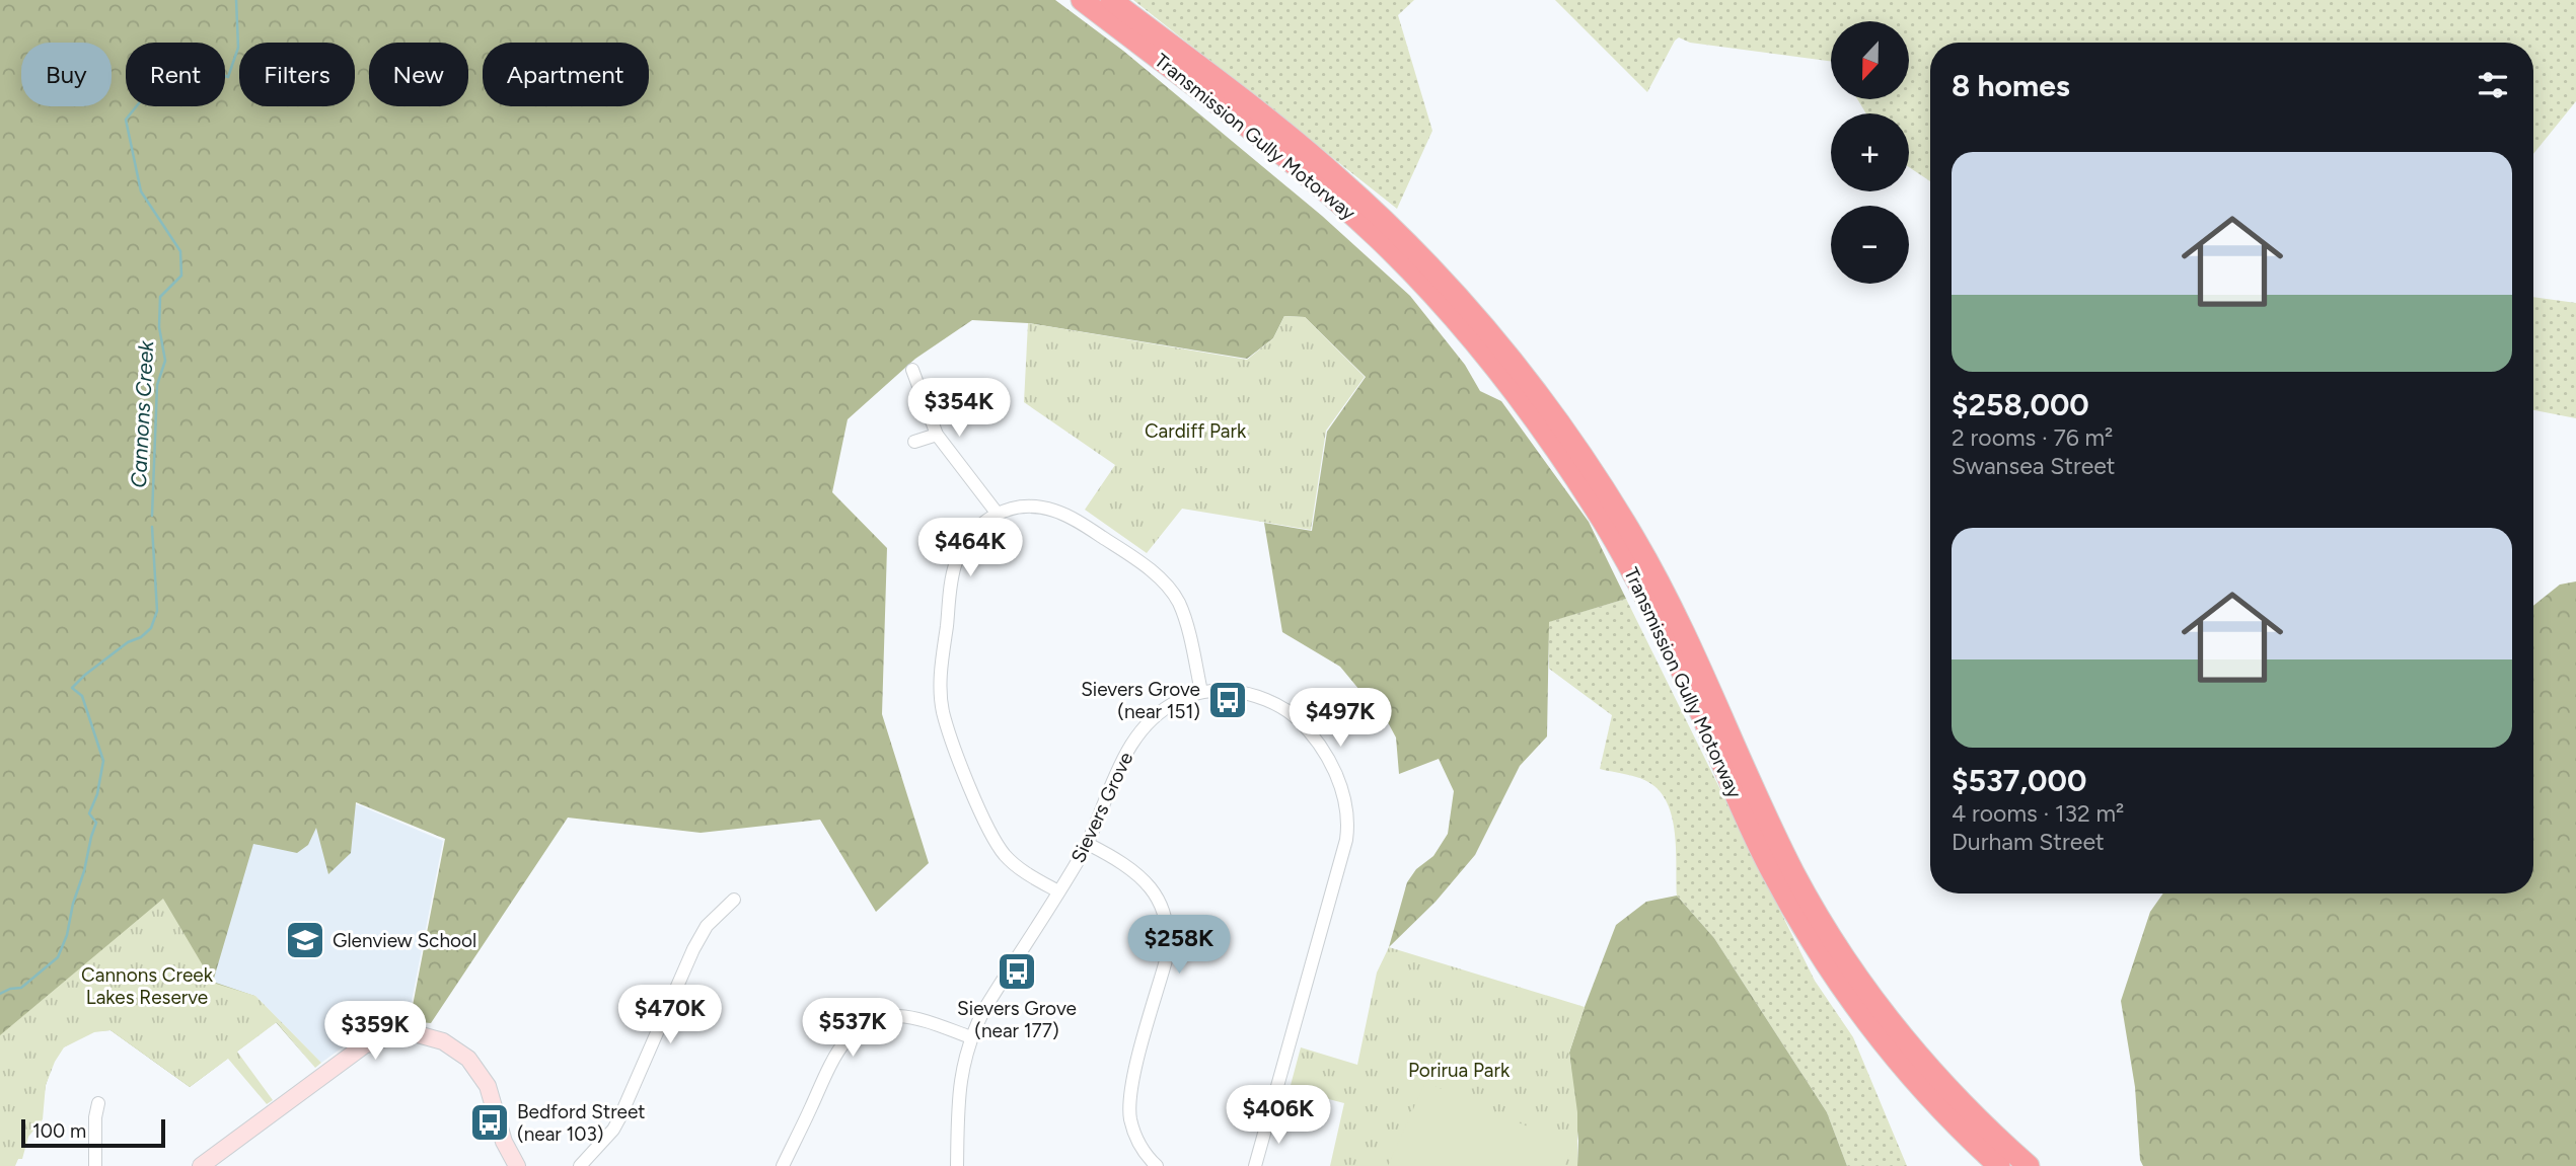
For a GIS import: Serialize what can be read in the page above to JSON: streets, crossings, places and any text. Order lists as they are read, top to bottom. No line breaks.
{"streets":{"highway":["Transmission Gully Motorway"],"street":["Sievers Grove"]},"water":["Cannons Creek"],"parks":["Cardiff Park","Cannons Creek Lakes Reserve","Porirua Park"],"places":{"bus stop":["Sievers Grove (near 151)","Sievers Grove (near 177)","Bedford Street (near 103)"],"school or university":["Glenview School"]},"scale_bar":"100 m","north":"bottom","page":{"map_buttons":["+","−"],"chip":["Buy","Rent","Filters","New","Apartment"],"heading":"8 homes","list":[{"name":"$258,000","note":"2 rooms · 76 m² · Swansea Street"},{"name":"$537,000","note":"4 rooms · 132 m² · Durham Street"}],"price":["$354K","$464K","$497K","$258K","$470K","$537K","$359K","$406K"],"scale":"100 m"}}
